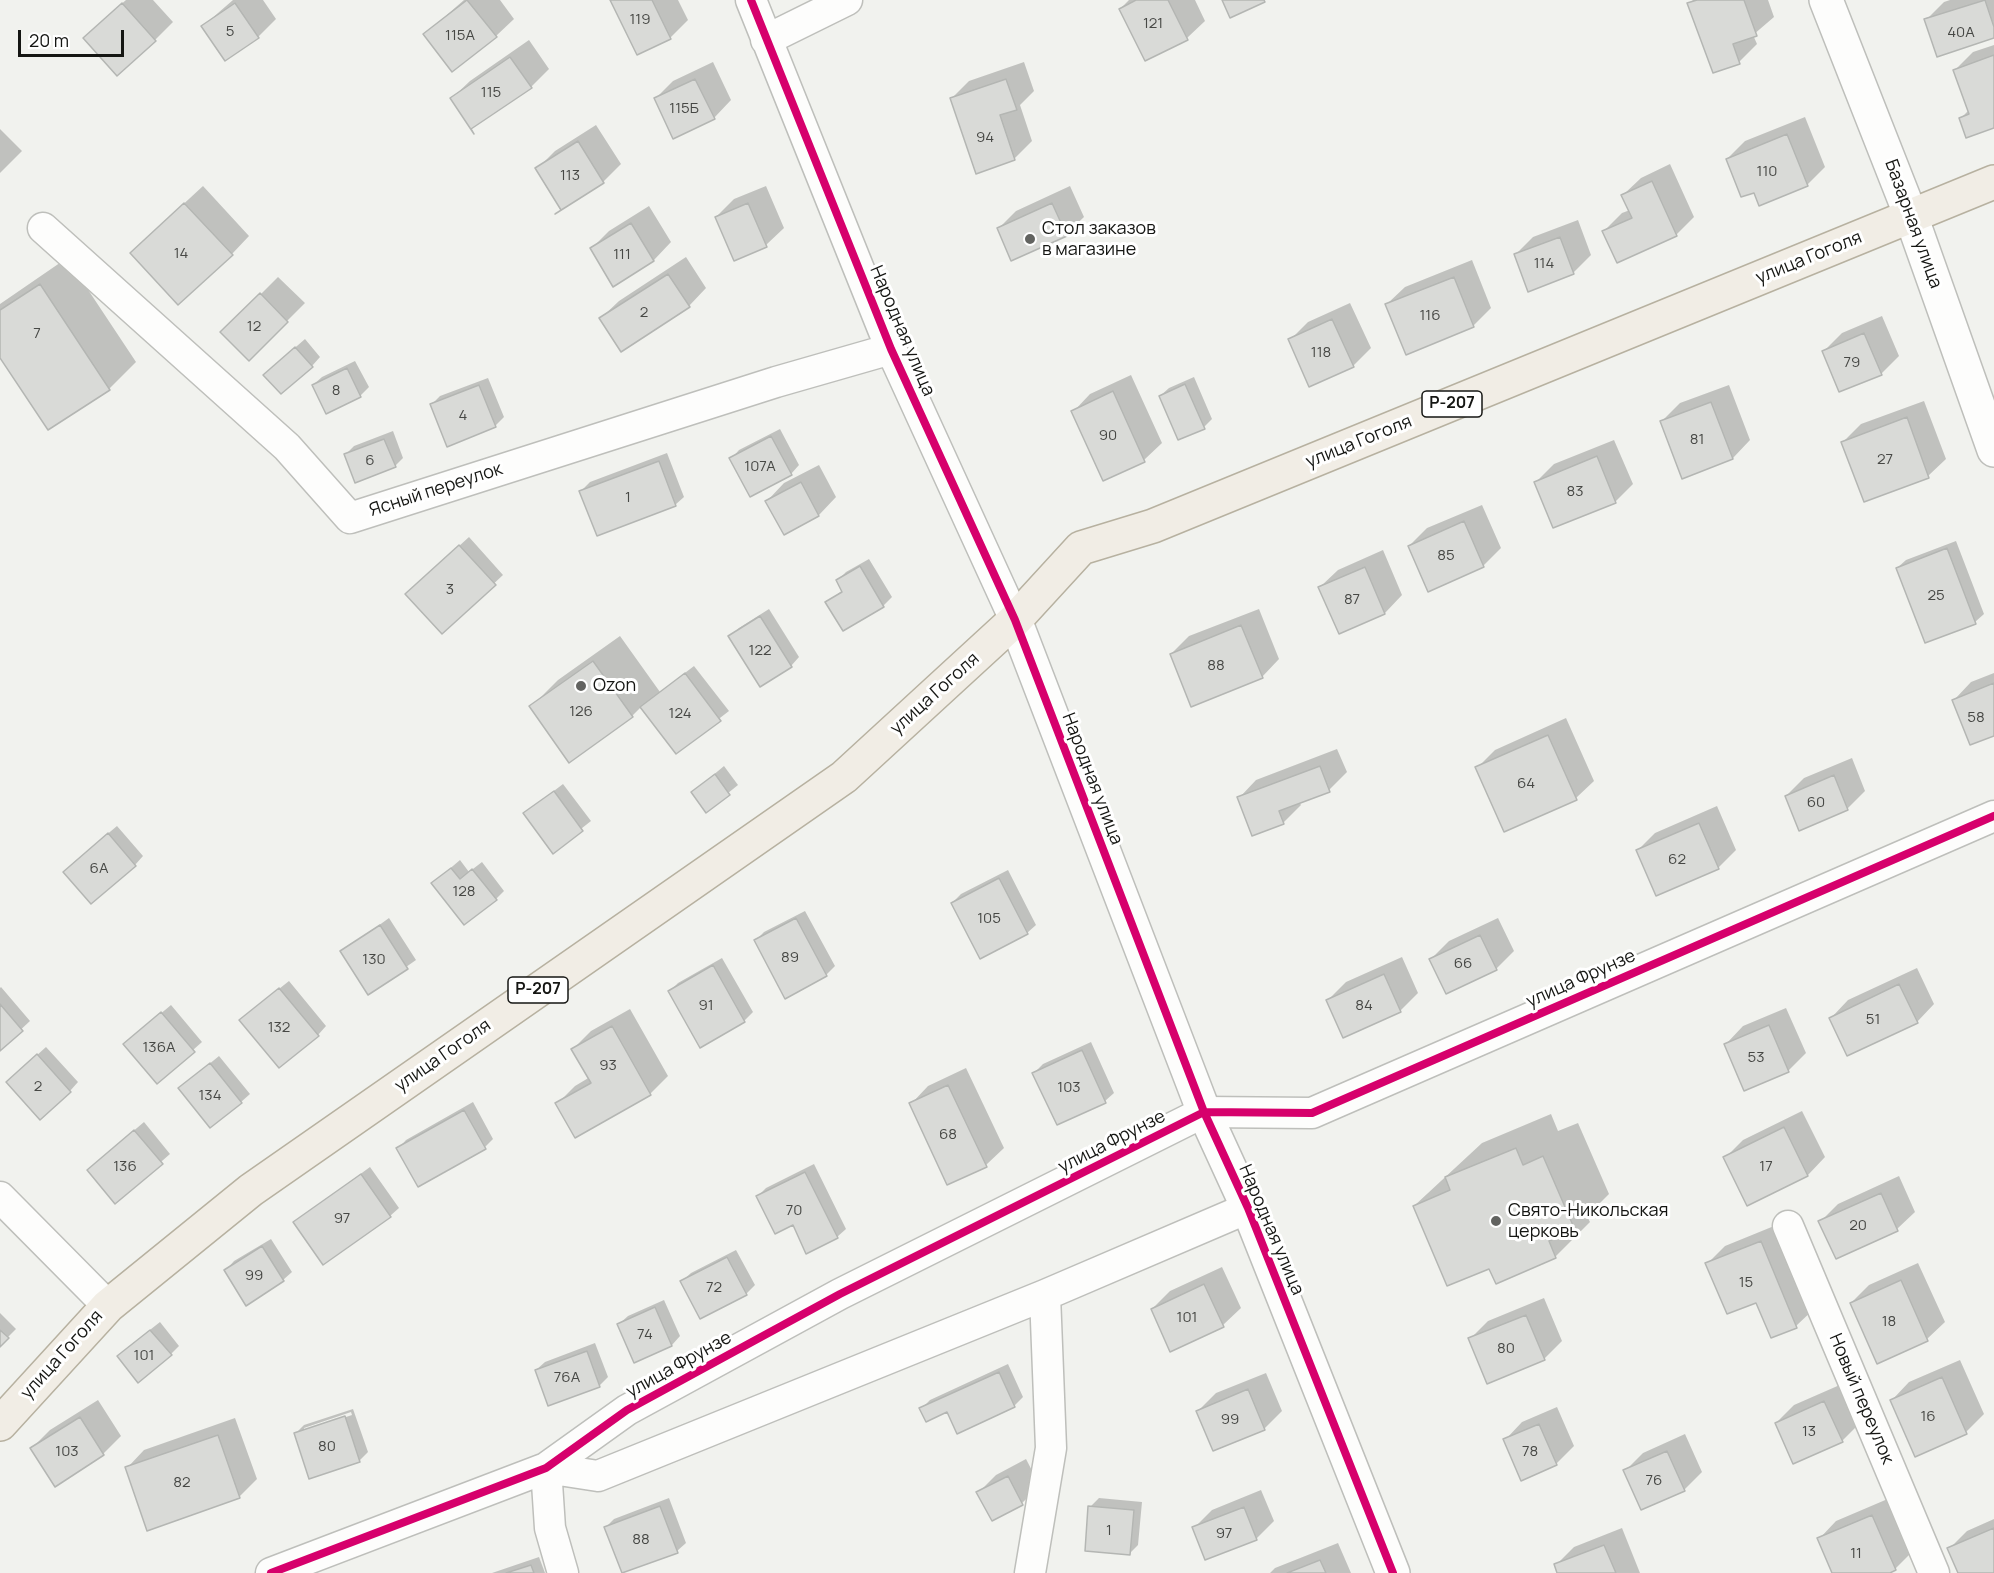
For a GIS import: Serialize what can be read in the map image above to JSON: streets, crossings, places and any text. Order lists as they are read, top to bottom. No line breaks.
{"streets":{"main road":["улица Гоголя","Р-207"],"street":["Базарная улица","Народная улица","Ясный переулок","улица Фрунзе","Новый переулок"]},"crossings":[["Базарная улица","улица Гоголя"],["улица Гоголя","Народная улица"],["Народная улица","Ясный переулок"],["Народная улица","улица Фрунзе"]],"places":["Стол заказов в магазине","Ozon","Свято-Никольская церковь"],"house_numbers":["119","121","5","40А","115А","115","115Б","94","110","113","14","111","114","2","116","12","7","118","79","8","4","90","81","27","6","107А","83","1","85","3","25","87","122","88","126","124","58","64","60","62","6А","128","105","89","130","66","91","84","51","132","136А","53","93","2","103","134","68","136","17","70","97","20","99","15","72","101","18","74","80","101","76А","16","99","13","80","103","78","76","82","1","97","88","11"],"scale_bar":"20 m"}
